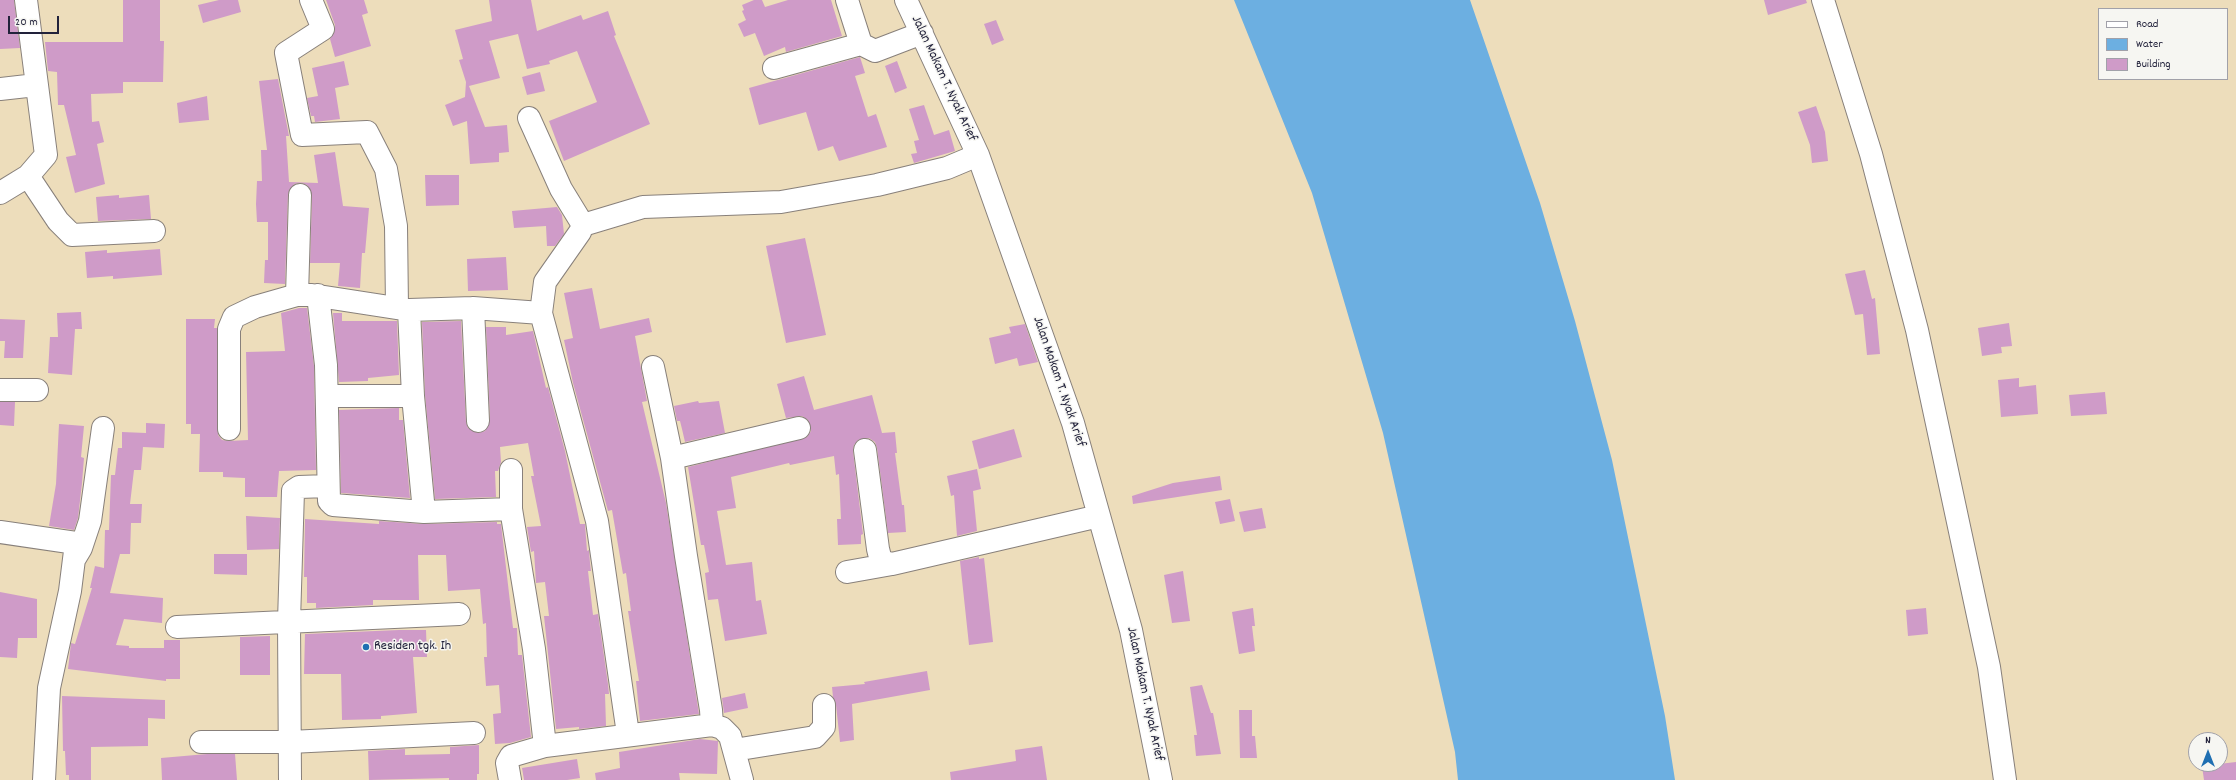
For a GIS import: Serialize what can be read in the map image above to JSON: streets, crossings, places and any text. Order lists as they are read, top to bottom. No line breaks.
{"streets":{"street":["Jalan Makam T. Nyak Arief"]},"places":["Residen tgk. Ih"],"legend":["Road","Water","Building"],"scale_bar":"20 m","north":"top"}
